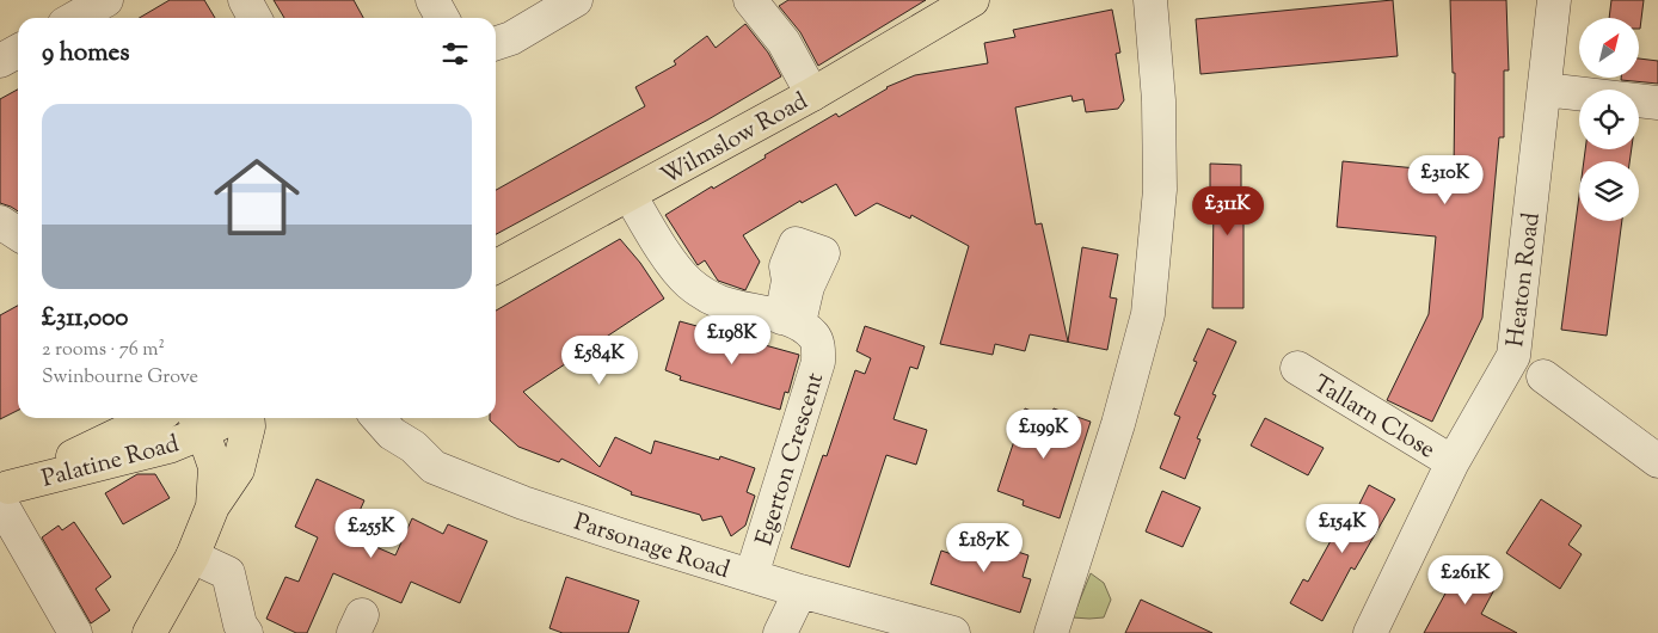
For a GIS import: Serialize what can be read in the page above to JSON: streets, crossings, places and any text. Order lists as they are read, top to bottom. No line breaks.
{"streets":{"main road":["Wilmslow Road","Palatine Road"],"street":["Heaton Road","Tallarn Close","Egerton Crescent","Parsonage Road"]},"crossings":[["Heaton Road","Tallarn Close"],["Egerton Crescent","Parsonage Road"]],"north":"top right","page":{"heading":"9 homes","list":[{"name":"£311,000","note":"2 rooms · 76 m² · Swinbourne Grove"}],"price":["£310K","£311K","£198K","£584K","£199K","£154K","£255K","£187K","£261K"]}}
